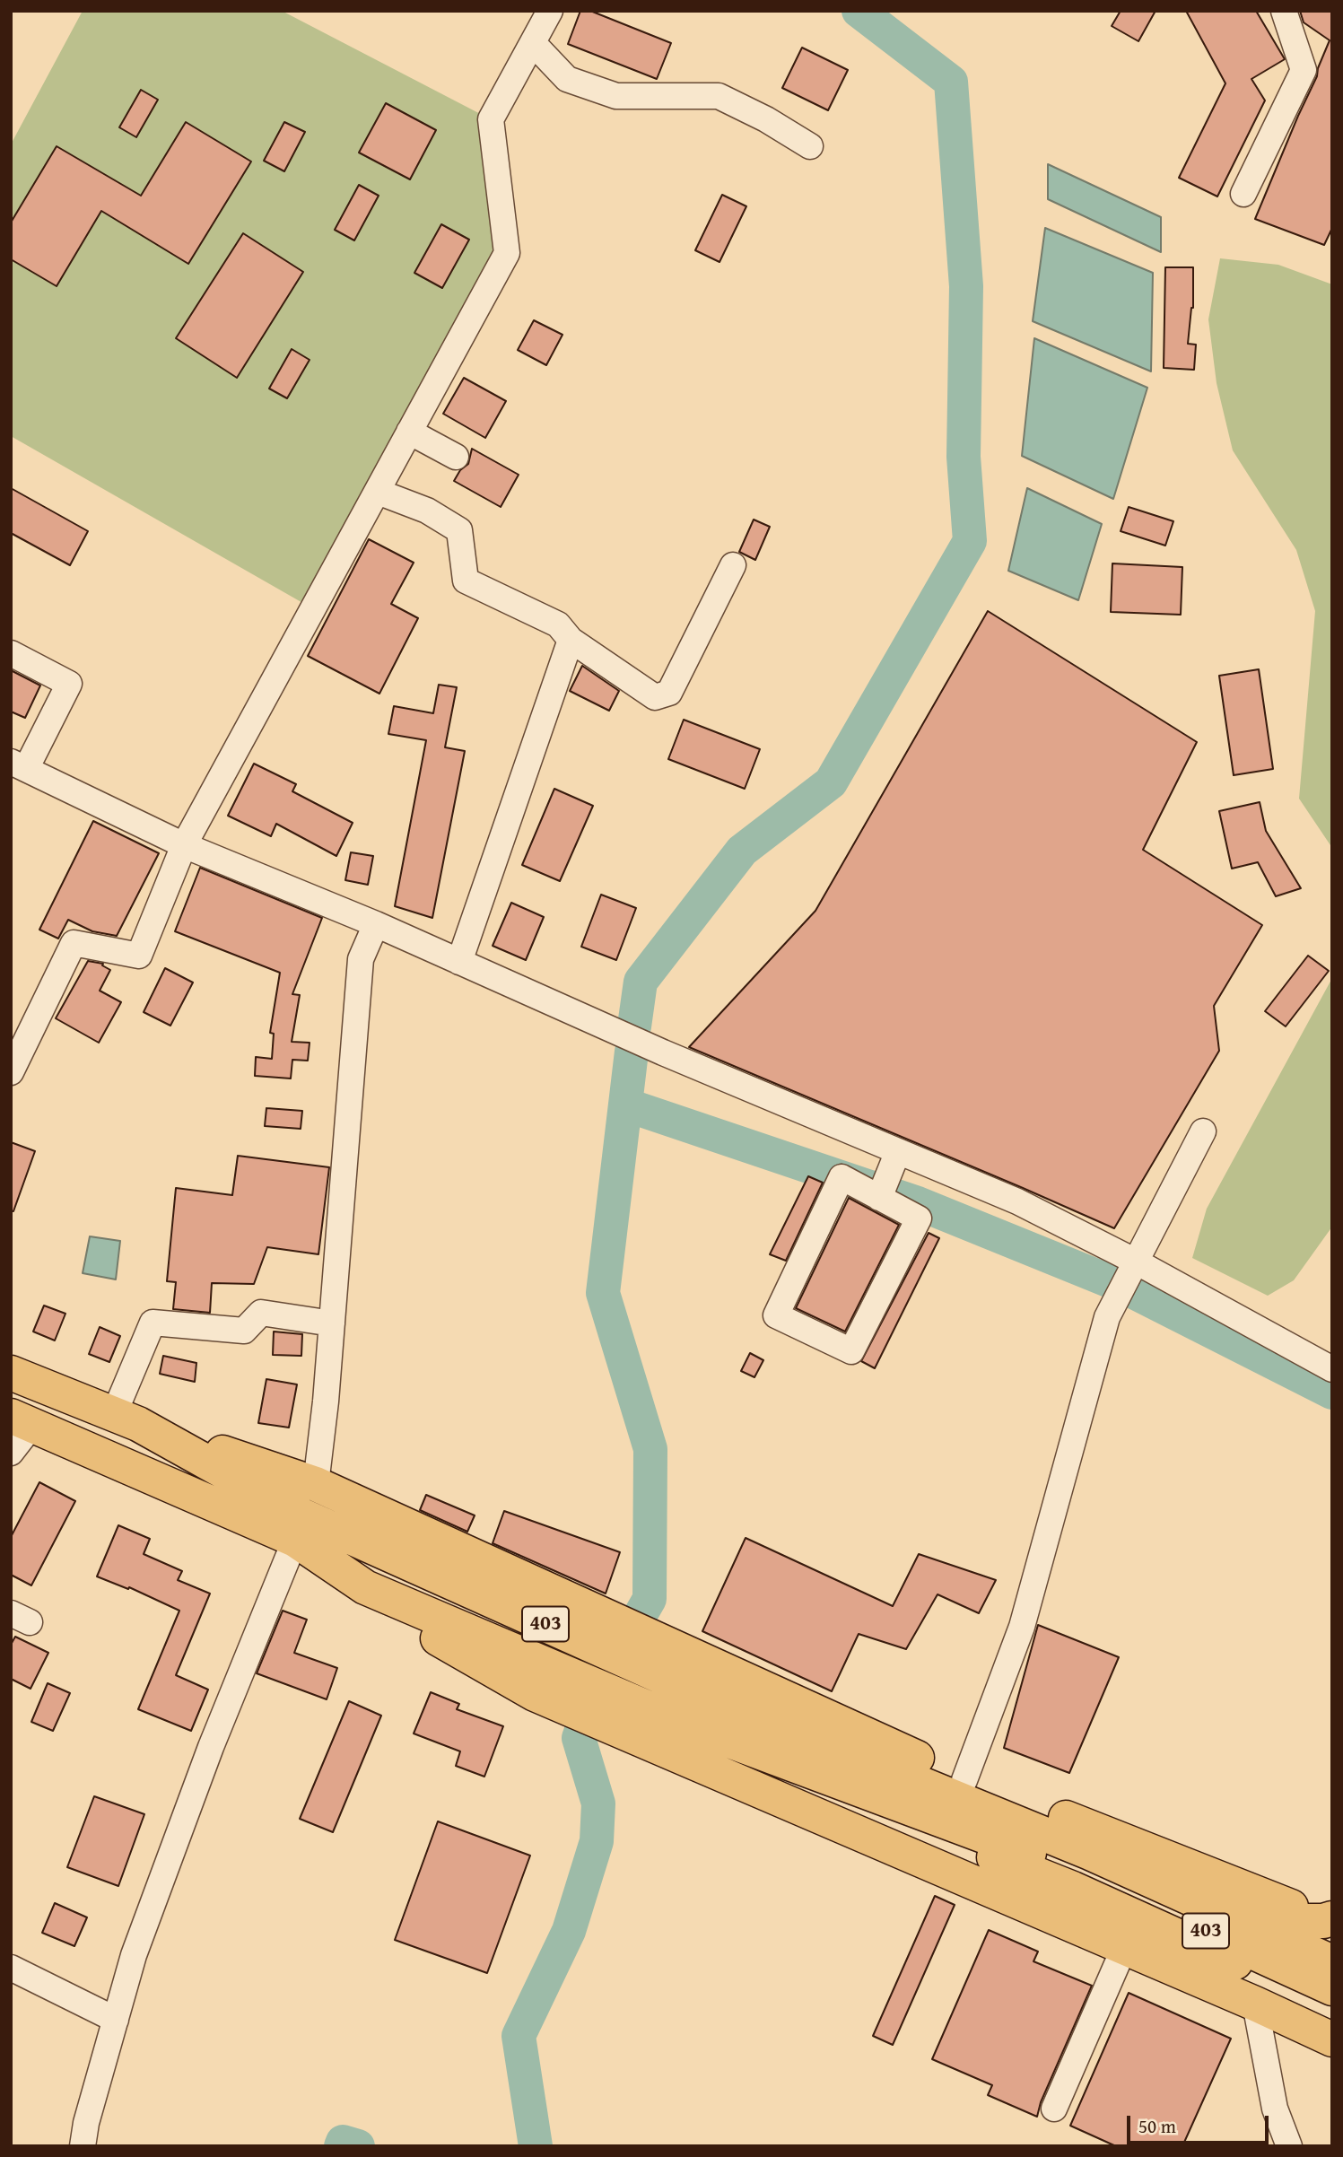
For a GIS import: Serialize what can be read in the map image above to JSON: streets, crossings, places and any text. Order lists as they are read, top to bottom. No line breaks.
{"streets":{"highway":["403"]},"scale_bar":"50 m"}
